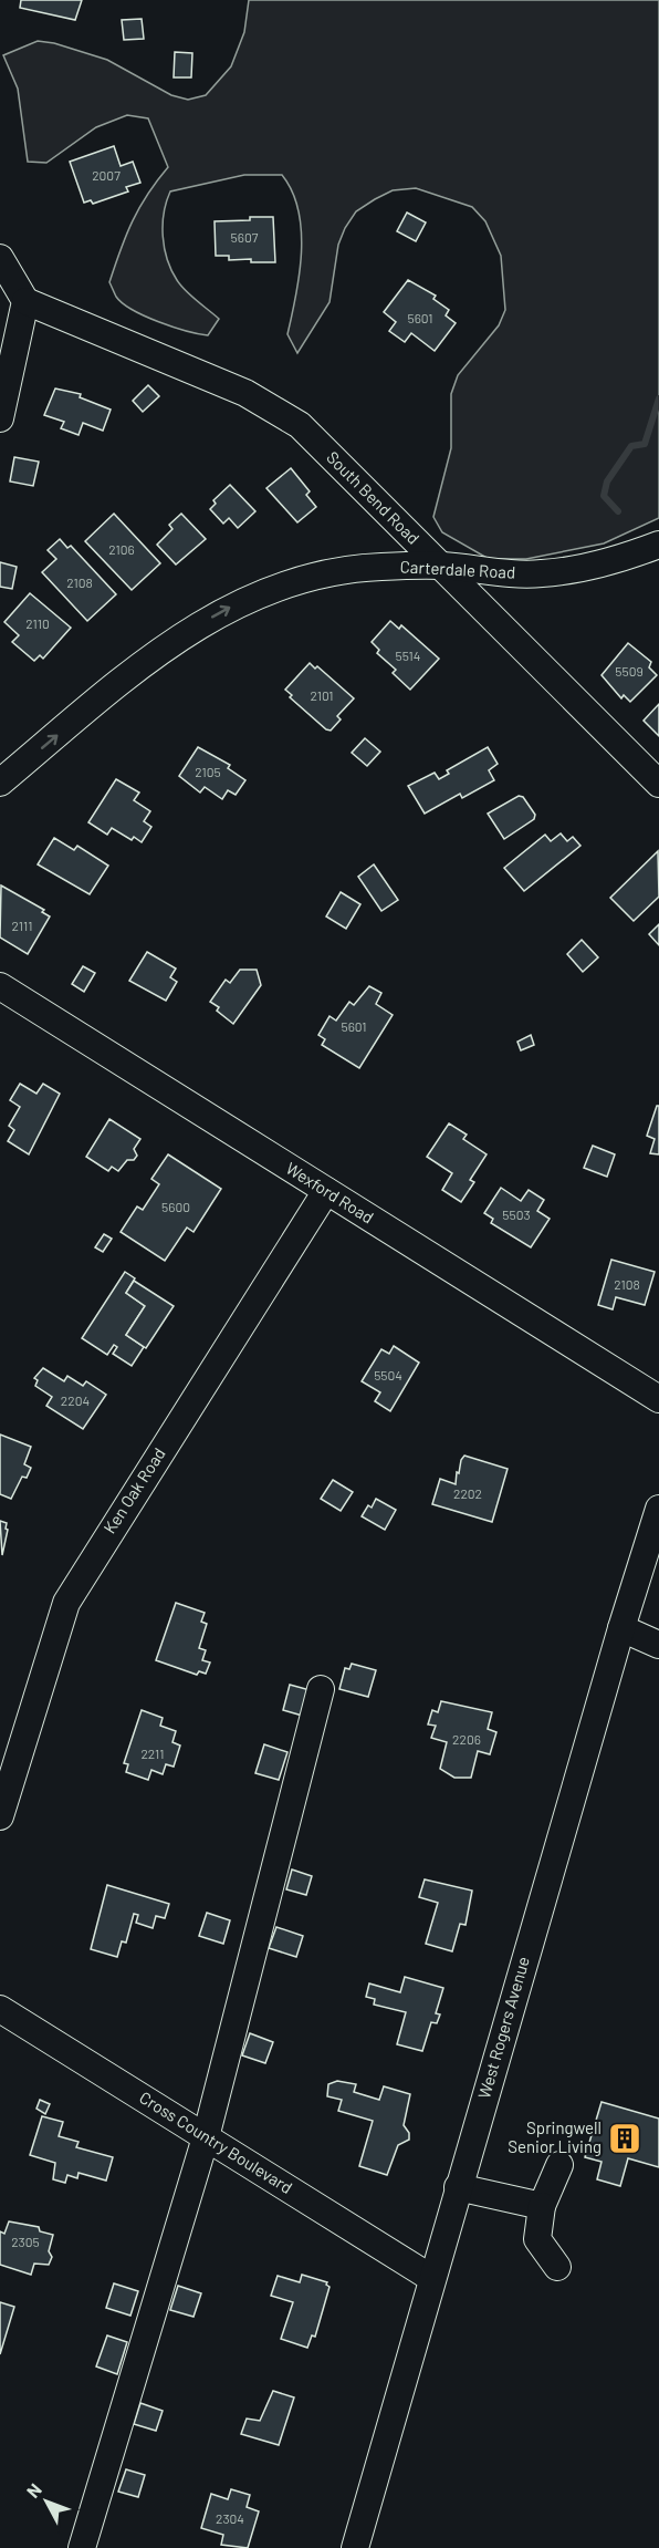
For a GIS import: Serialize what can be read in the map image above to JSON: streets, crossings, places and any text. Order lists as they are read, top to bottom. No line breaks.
{"streets":{"street":["South Bend Road","Carterdale Road","Wexford Road","Ken Oak Road","West Rogers Avenue","Cross Country Boulevard"]},"crossings":[["South Bend Road","Carterdale Road"],["Wexford Road","Ken Oak Road"],["West Rogers Avenue","Cross Country Boulevard"]],"one_way":["Carterdale Road"],"places":{"building":["Springwell Senior Living"]},"house_numbers":["2007","5607","5601","2106","2108","2110","5514","5509","2101","2105","2111","5601","5600","5503","2108","5504","2204","2202","2206","2211","2305","2304"],"north":"top left"}
